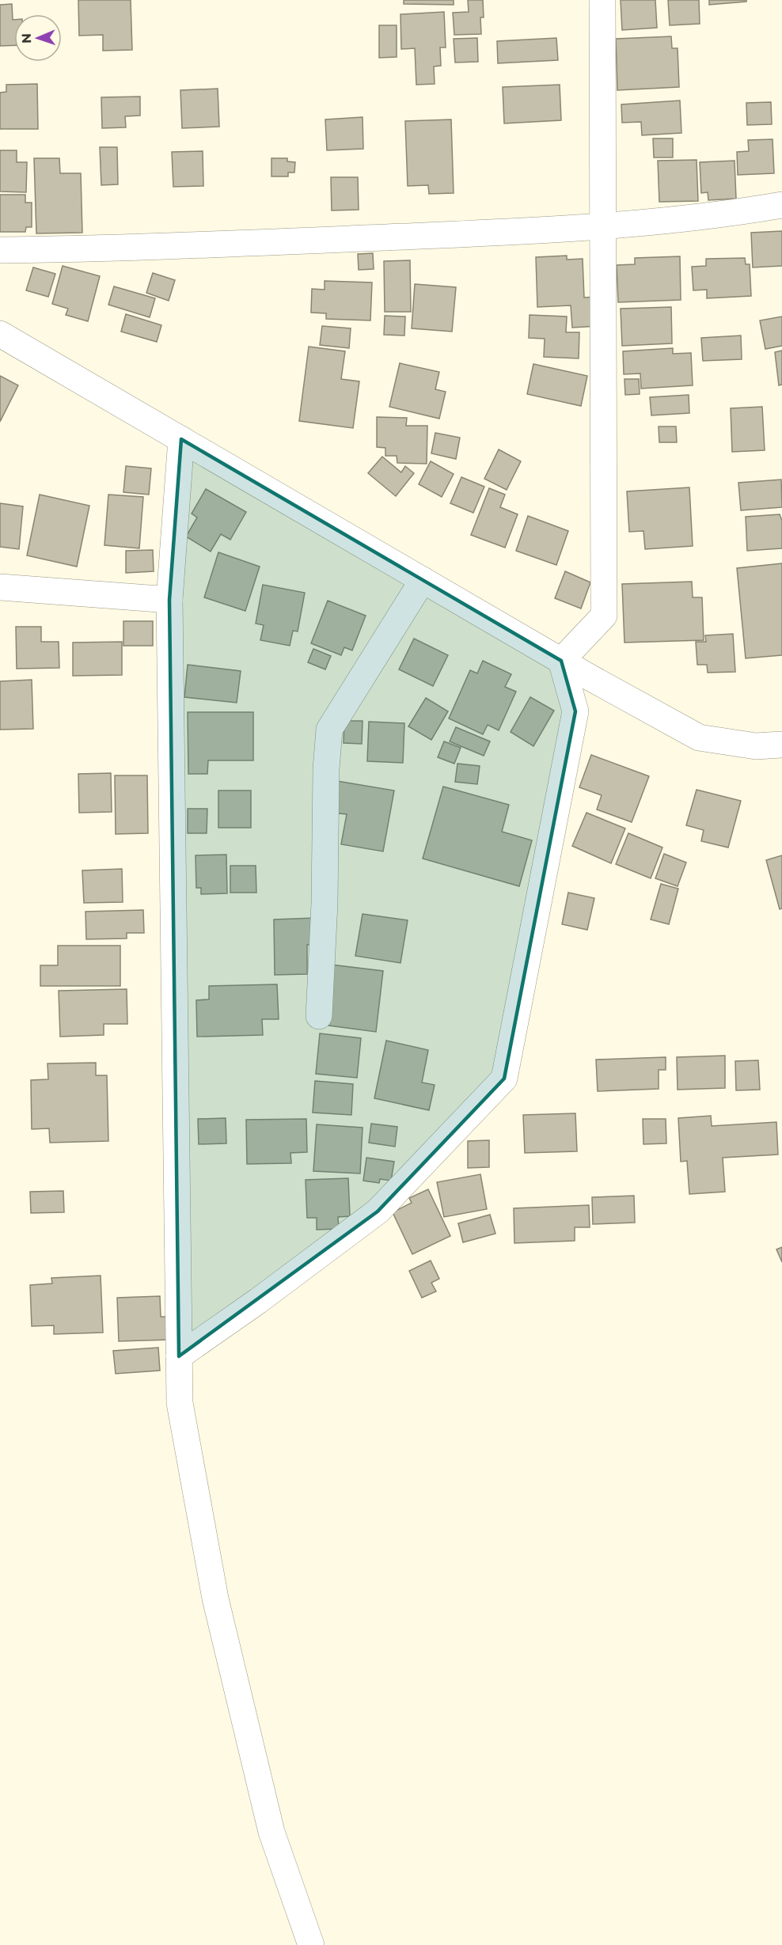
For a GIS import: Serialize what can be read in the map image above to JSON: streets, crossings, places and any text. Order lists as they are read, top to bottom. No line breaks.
{"north":"left"}
